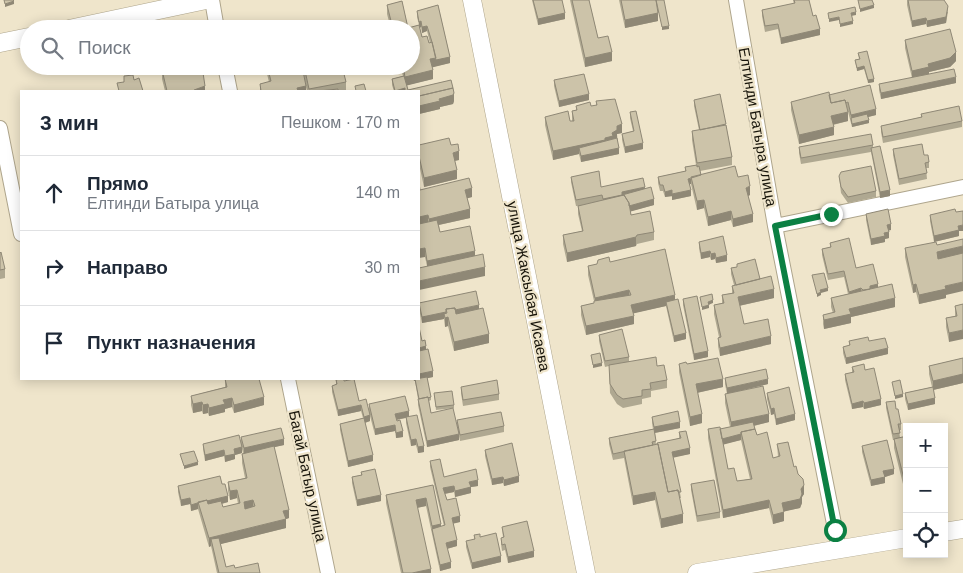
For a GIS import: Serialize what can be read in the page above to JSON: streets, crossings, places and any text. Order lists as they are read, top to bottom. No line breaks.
{"streets":{"street":["Елтинди Батыра улица","улица Жаксыбая Исаева","Багай Батыр улица"]},"page":{"search":"Поиск","heading":["3 мин","Пешком · 170 m"],"list":[["Прямо","Елтинди Батыра улица","140 m"],["Направо","30 m"],"Пункт назначения"],"map_buttons":["+","−"]}}
